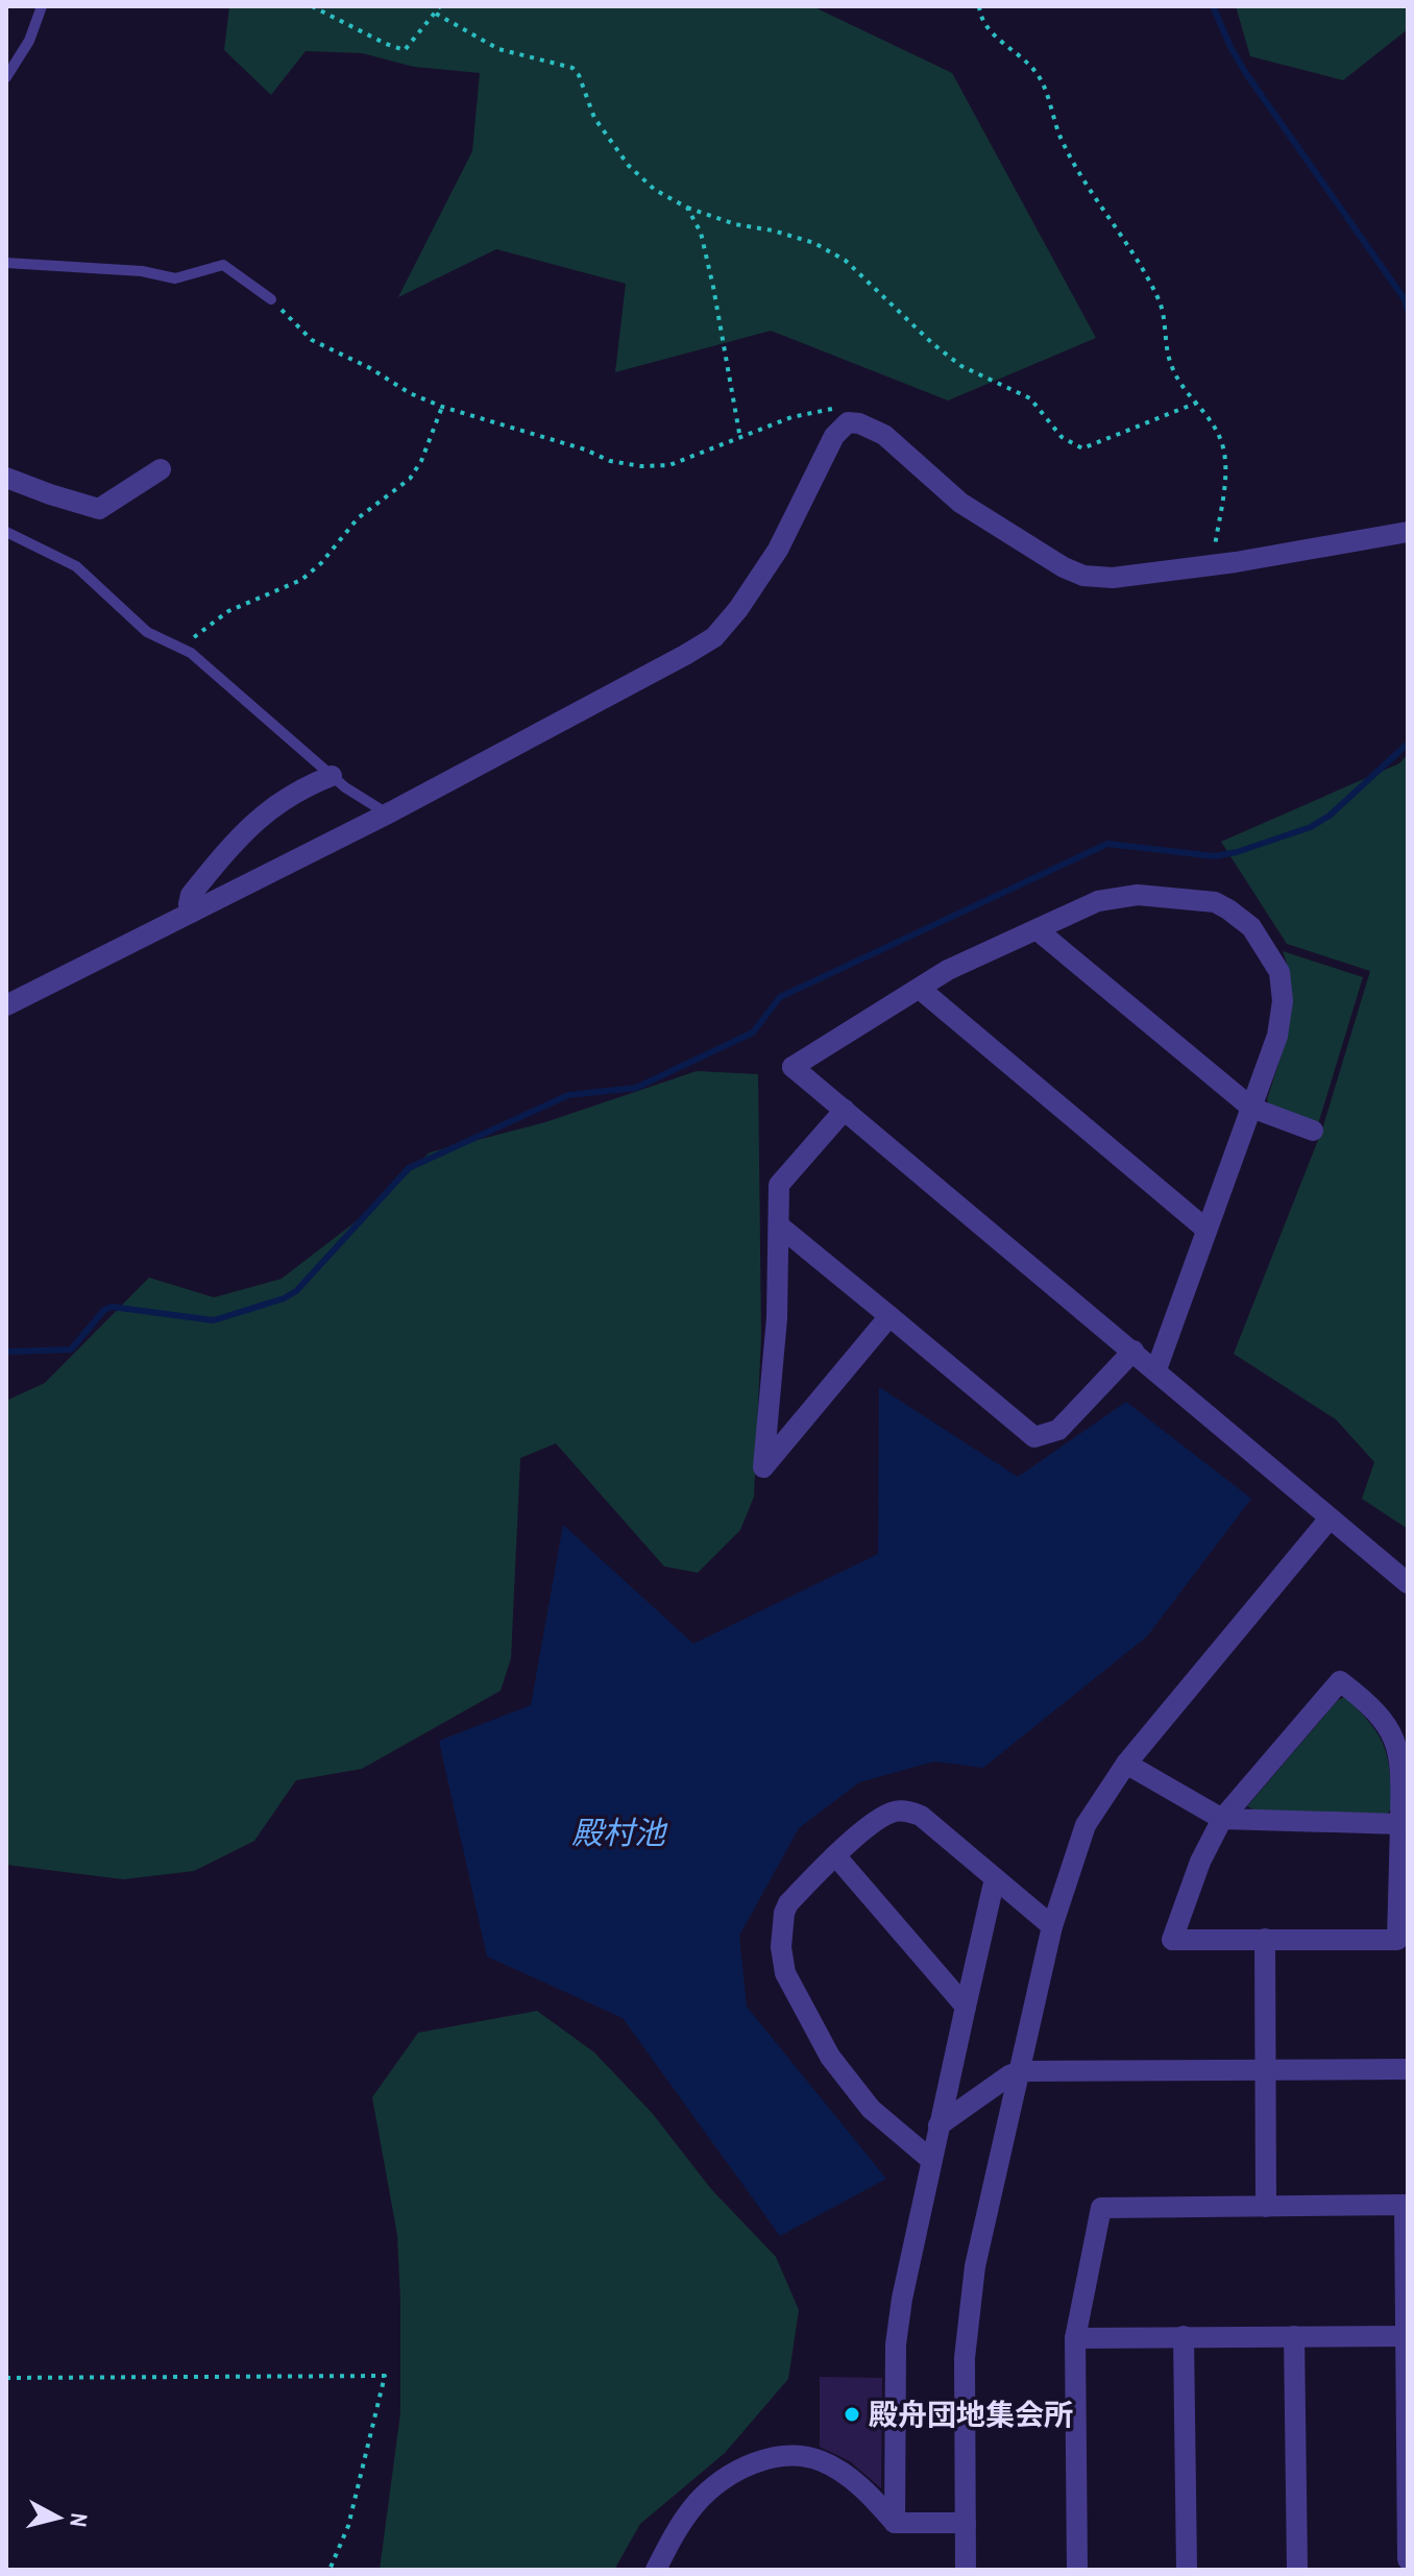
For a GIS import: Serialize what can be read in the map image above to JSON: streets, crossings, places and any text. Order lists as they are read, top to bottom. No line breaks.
{"water":["殿村池"],"places":["殿舟団地集会所"],"north":"right"}
